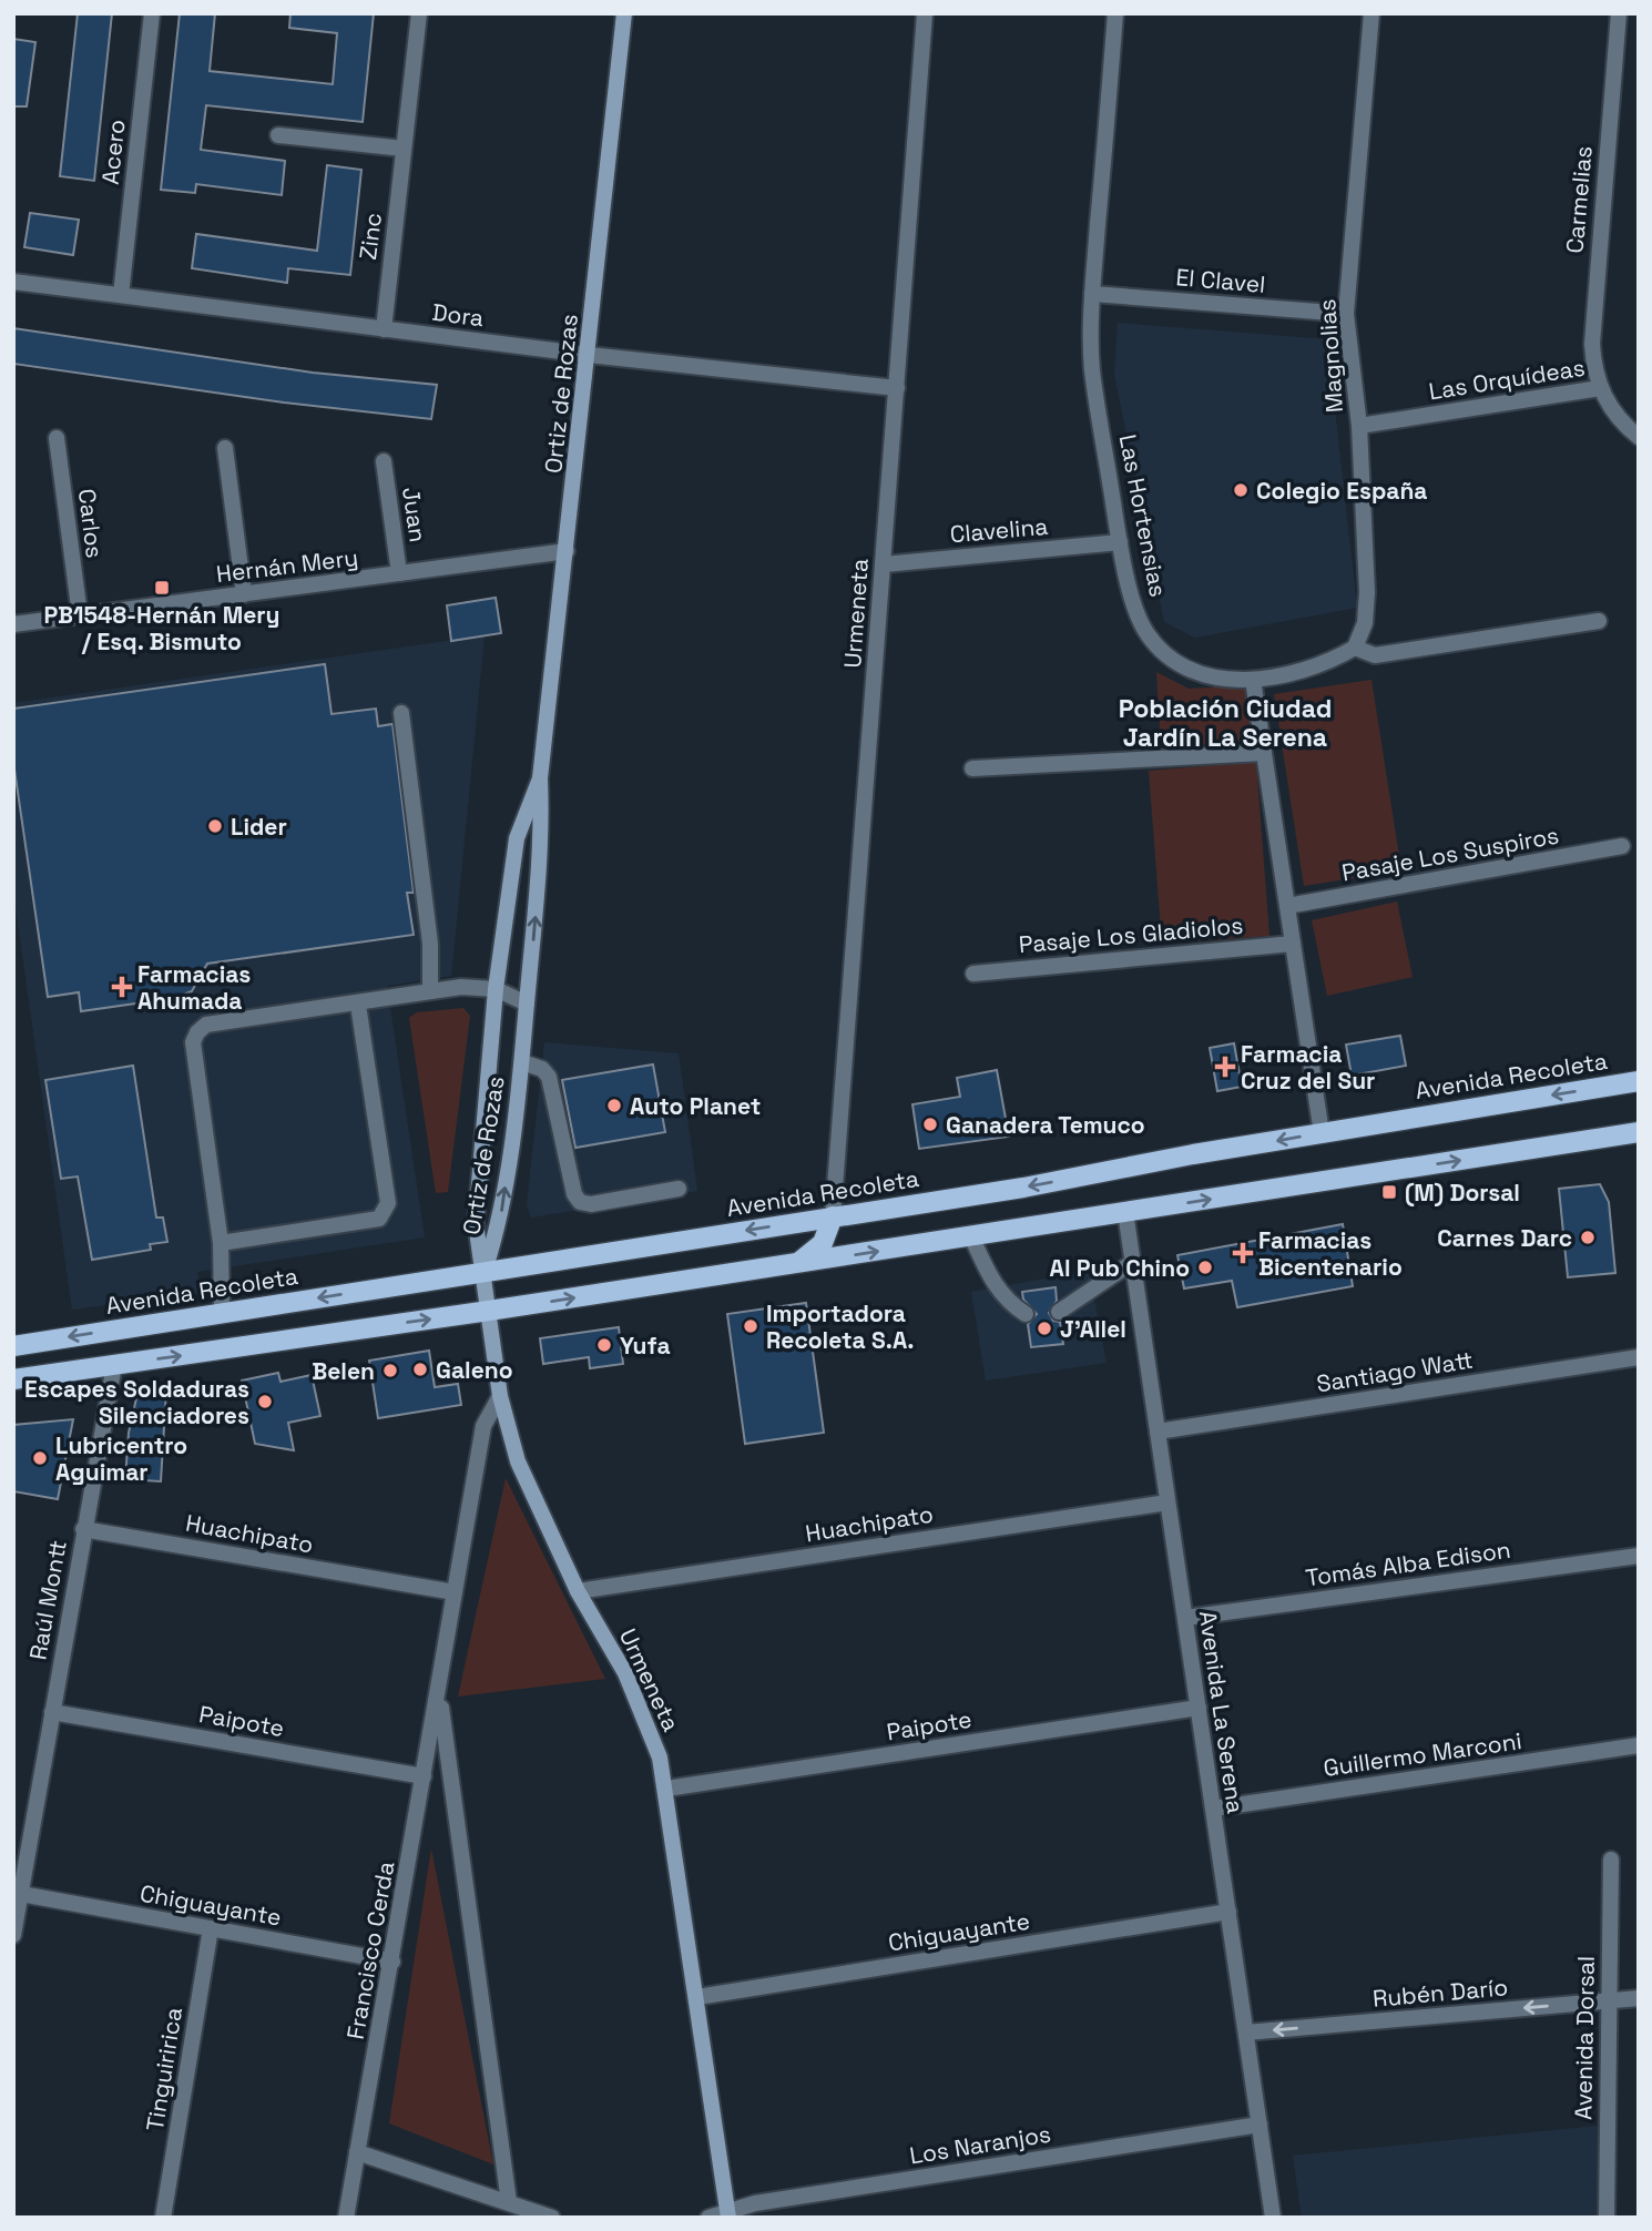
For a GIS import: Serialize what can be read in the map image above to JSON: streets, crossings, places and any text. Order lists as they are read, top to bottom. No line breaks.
{"streets":{"main road":["Avenida Recoleta"],"street":["Acero","Carmelias","Zinc","El Clavel","Dora","Magnolias","Las Orquídeas","Ortiz de Rozas","Juan","Las Hortensias","Carlos","Clavelina","Hernán Mery","Urmeneta","Pasaje Los Suspiros","Pasaje Los Gladiolos","Santiago Watt","Huachipato","Tomás Alba Edison","Raúl Montt","Avenida La Serena","Paipote","Guillermo Marconi","Chiguayante","Francisco Cerda","Rubén Darío","Avenida Dorsal","Tinguiririca","Los Naranjos"]},"crossings":[["Acero","Dora"],["Carmelias","Las Orquídeas"],["Zinc","Dora"],["El Clavel","Magnolias"],["El Clavel","Las Hortensias"],["Dora","Ortiz de Rozas"],["Dora","Urmeneta"],["Magnolias","Las Orquídeas"],["Magnolias","Las Hortensias"],["Ortiz de Rozas","Hernán Mery"],["Ortiz de Rozas","Urmeneta"],["Ortiz de Rozas","Avenida Recoleta"],["Juan","Hernán Mery"],["Las Hortensias","Clavelina"],["Carlos","Hernán Mery"],["Clavelina","Urmeneta"],["Urmeneta","Avenida Recoleta"],["Urmeneta","Huachipato"],["Urmeneta","Paipote"],["Urmeneta","Chiguayante"],["Urmeneta","Francisco Cerda"],["Urmeneta","Los Naranjos"],["Santiago Watt","Avenida La Serena"],["Huachipato","Raúl Montt"],["Huachipato","Avenida La Serena"],["Huachipato","Francisco Cerda"],["Tomás Alba Edison","Avenida La Serena"],["Raúl Montt","Paipote"],["Raúl Montt","Chiguayante"],["Avenida La Serena","Paipote"],["Avenida La Serena","Guillermo Marconi"],["Avenida La Serena","Chiguayante"],["Avenida La Serena","Rubén Darío"],["Avenida La Serena","Los Naranjos"],["Paipote","Francisco Cerda"],["Chiguayante","Francisco Cerda"],["Chiguayante","Tinguiririca"],["Rubén Darío","Avenida Dorsal"]],"one_way":["Rubén Darío"],"districts":["Población Ciudad Jardín La Serena"],"places":{"other":["Colegio España","Lider","Auto Planet","Ganadera Temuco","Carnes Darc","Al Pub Chino","Importadora Recoleta S.A.","J'Allel","Yufa","Galeno","Belen","Escapes Soldaduras Silenciadores","Lubricentro Aguimar"],"transit":["PB1548-Hernán Mery / Esq. Bismuto","(M) Dorsal"],"health":["Farmacias Ahumada","Farmacia Cruz del Sur","Farmacias Bicentenario"]}}
